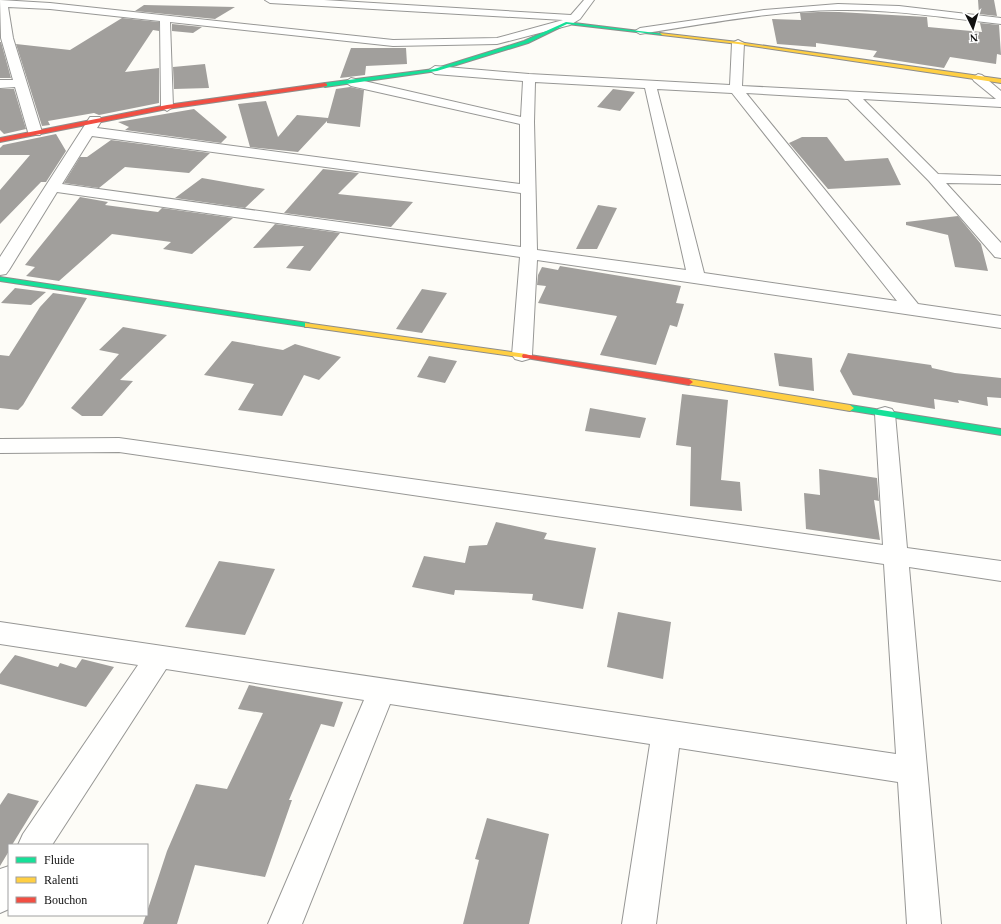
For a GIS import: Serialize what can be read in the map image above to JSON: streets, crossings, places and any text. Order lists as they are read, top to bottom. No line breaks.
{"legend":["Fluide","Ralenti","Bouchon"],"north":"bottom"}
